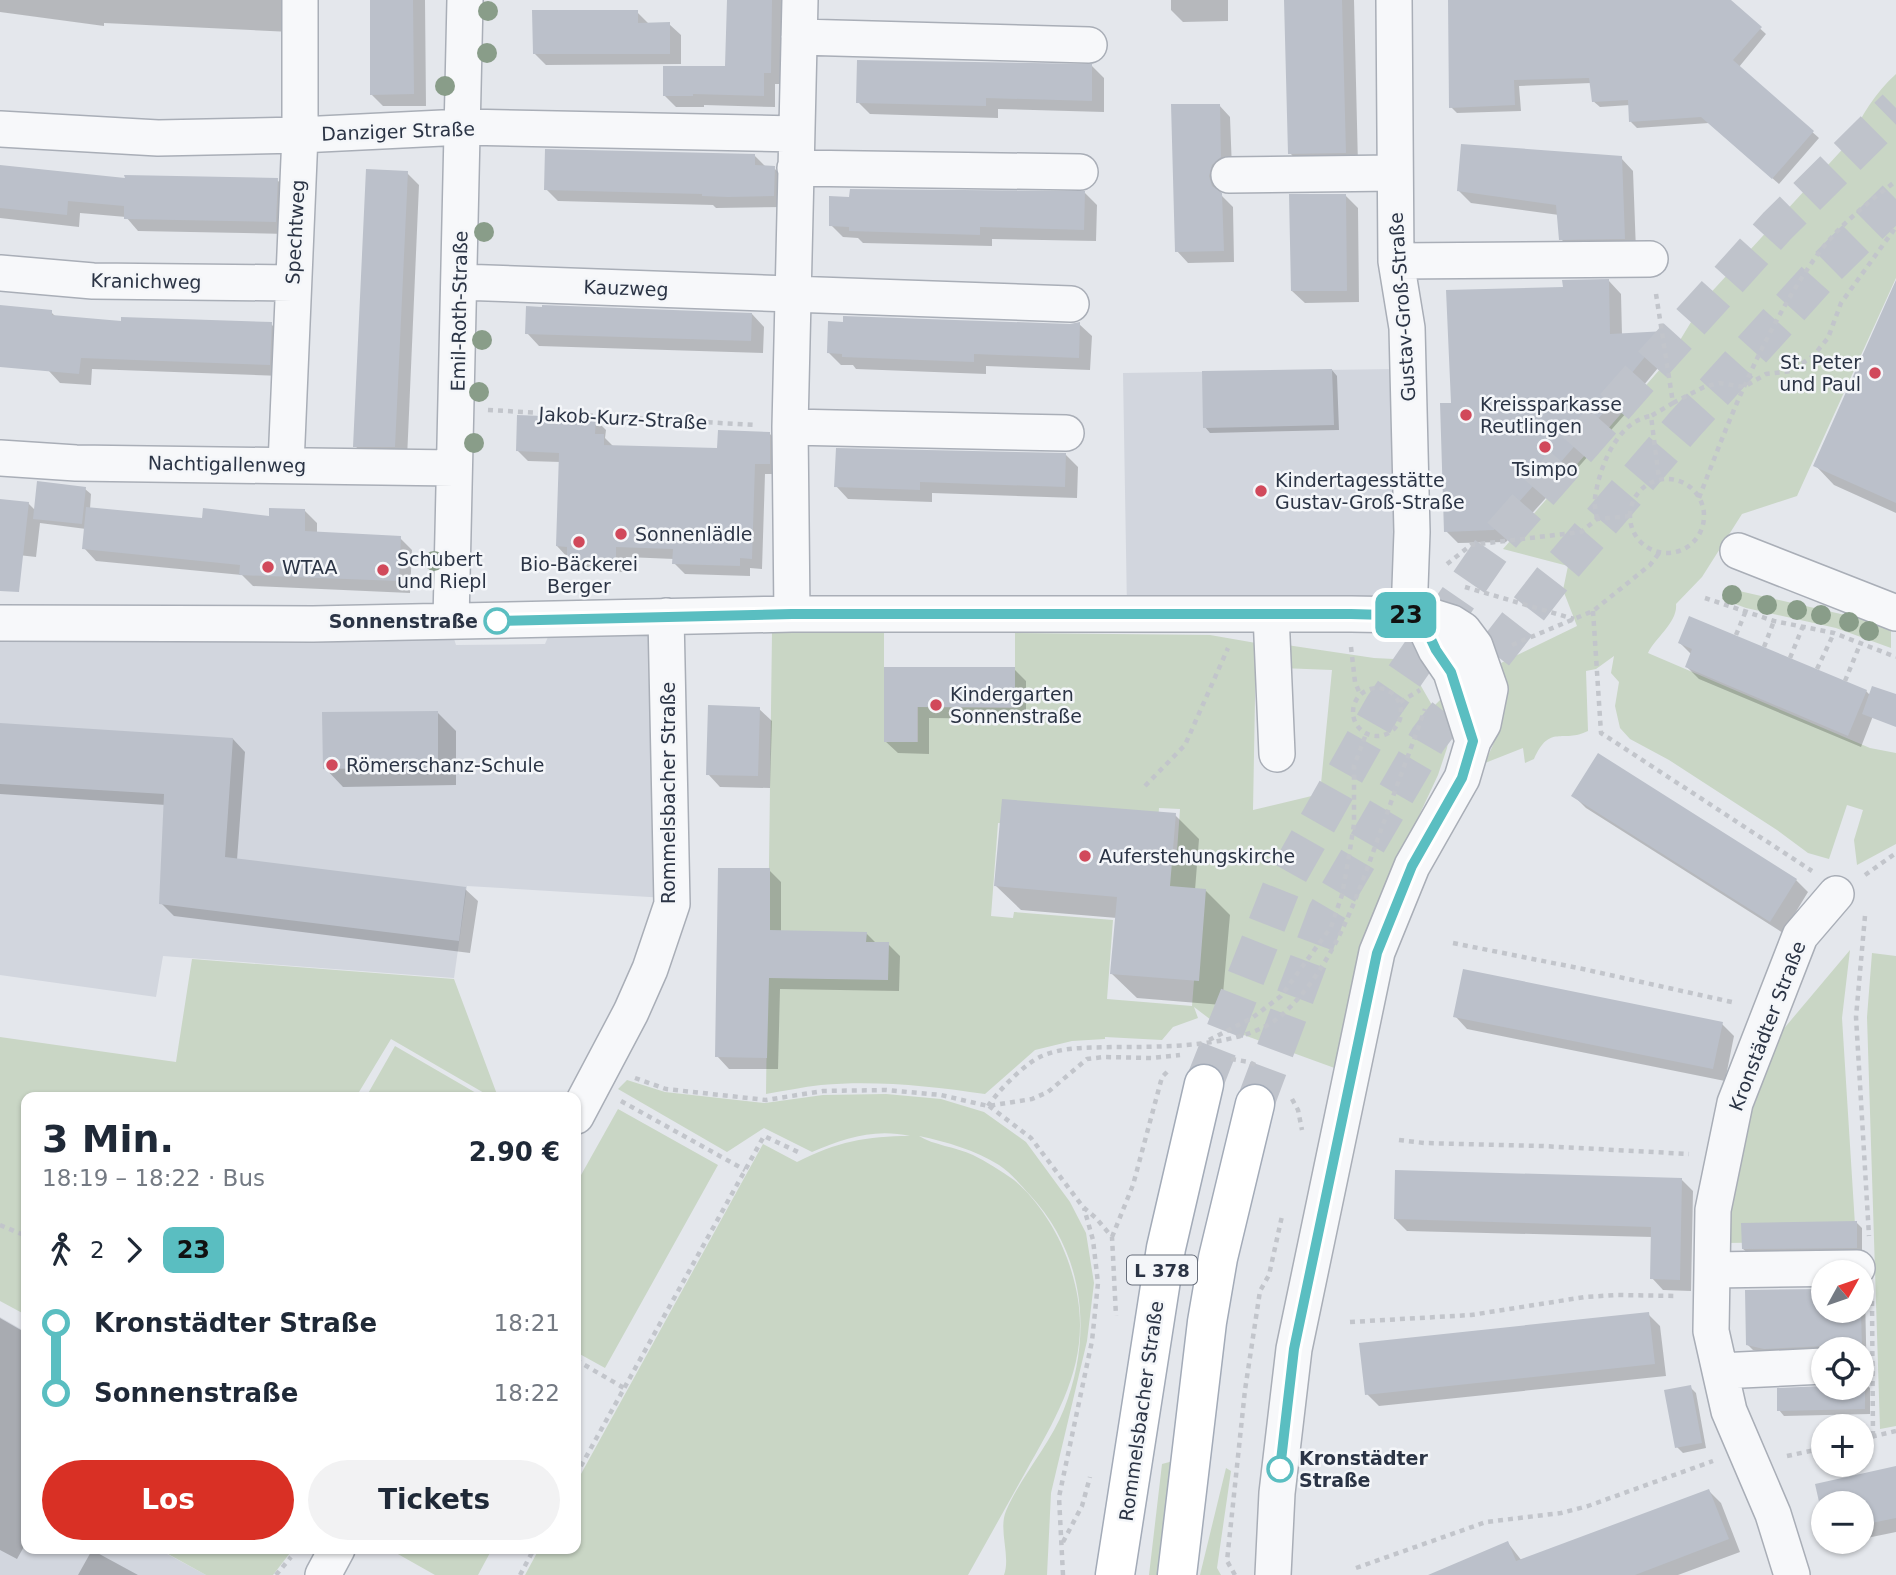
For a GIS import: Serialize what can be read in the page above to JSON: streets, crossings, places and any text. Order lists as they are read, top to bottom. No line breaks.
{"streets":{"main road":["Rommelsbacher Straße","L 378"],"street":["Danziger Straße","Spechtweg","Kranichweg","Kauzweg","Gustav-Groß-Straße","Emil-Roth-Straße","Nachtigallenweg","Kronstädter Straße"],"path":["Jakob-Kurz-Straße"]},"crossings":[["Danziger Straße","Spechtweg"],["Danziger Straße","Emil-Roth-Straße"],["Spechtweg","Kranichweg"],["Spechtweg","Nachtigallenweg"],["Kauzweg","Emil-Roth-Straße"],["Emil-Roth-Straße","Jakob-Kurz-Straße"],["Emil-Roth-Straße","Nachtigallenweg"]],"places":["St. Peter und Paul","Kreissparkasse Reutlingen","Tsimpo","Kindertagesstätte Gustav-Groß-Straße","Sonnenlädle","Bio-Bäckerei Berger","WTAA","Schubert und Riepl","Sonnenstraße","Kindergarten Sonnenstraße","Römerschanz-Schule","Auferstehungskirche","Kronstädter Straße"],"lines":["bus line 23"],"north":"top right","page":{"on_map":"23","heading":["3 Min.","18:19 – 18:22 · Bus","2.90 €"],"legs":["2","23"],"map_buttons":["+","−"],"list":[{"name":"Kronstädter Straße","value":"18:21"},{"name":"Sonnenstraße","value":"18:22"}],"buttons":["Los","Tickets"]}}
